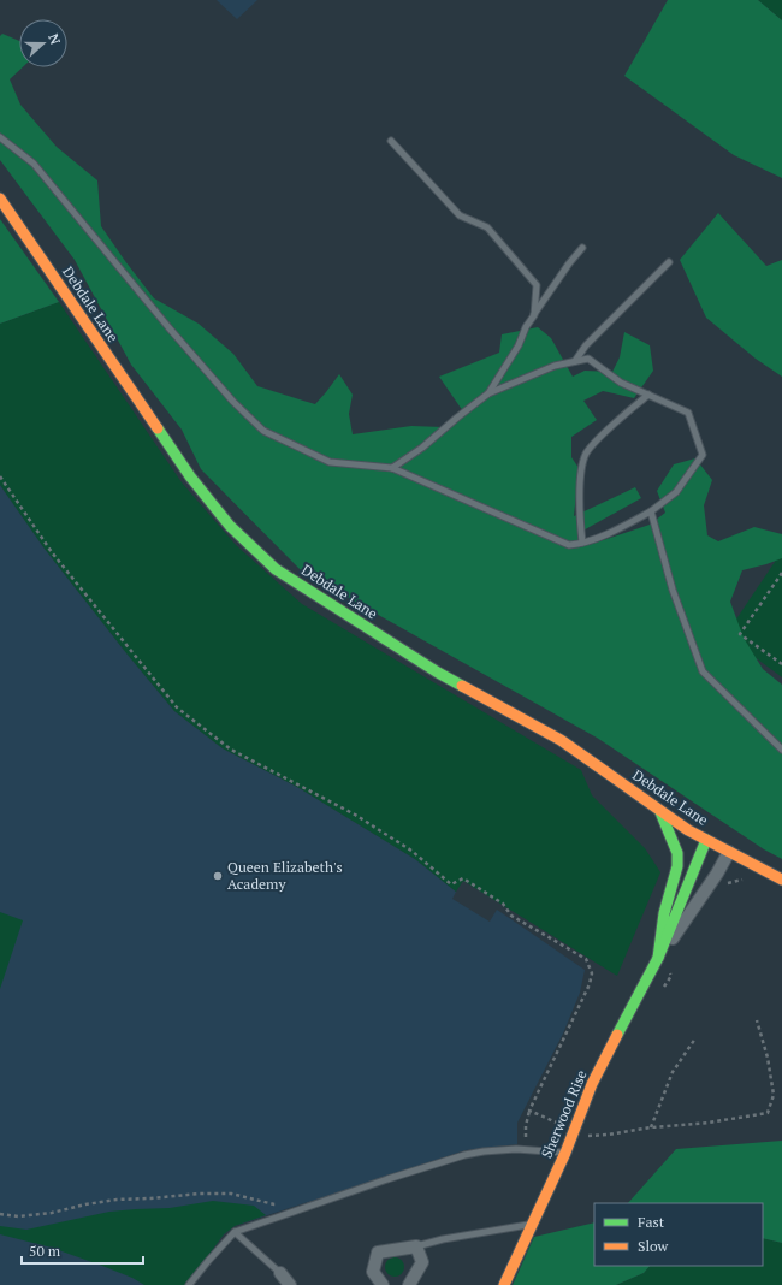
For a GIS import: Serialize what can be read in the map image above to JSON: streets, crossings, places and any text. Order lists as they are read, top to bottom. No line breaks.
{"streets":{"main road":["Debdale Lane","Sherwood Rise"]},"crossings":[["Debdale Lane","Sherwood Rise"]],"places":["Queen Elizabeth's Academy"],"legend":["Fast","Slow"],"scale_bar":"50 m","north":"right"}
